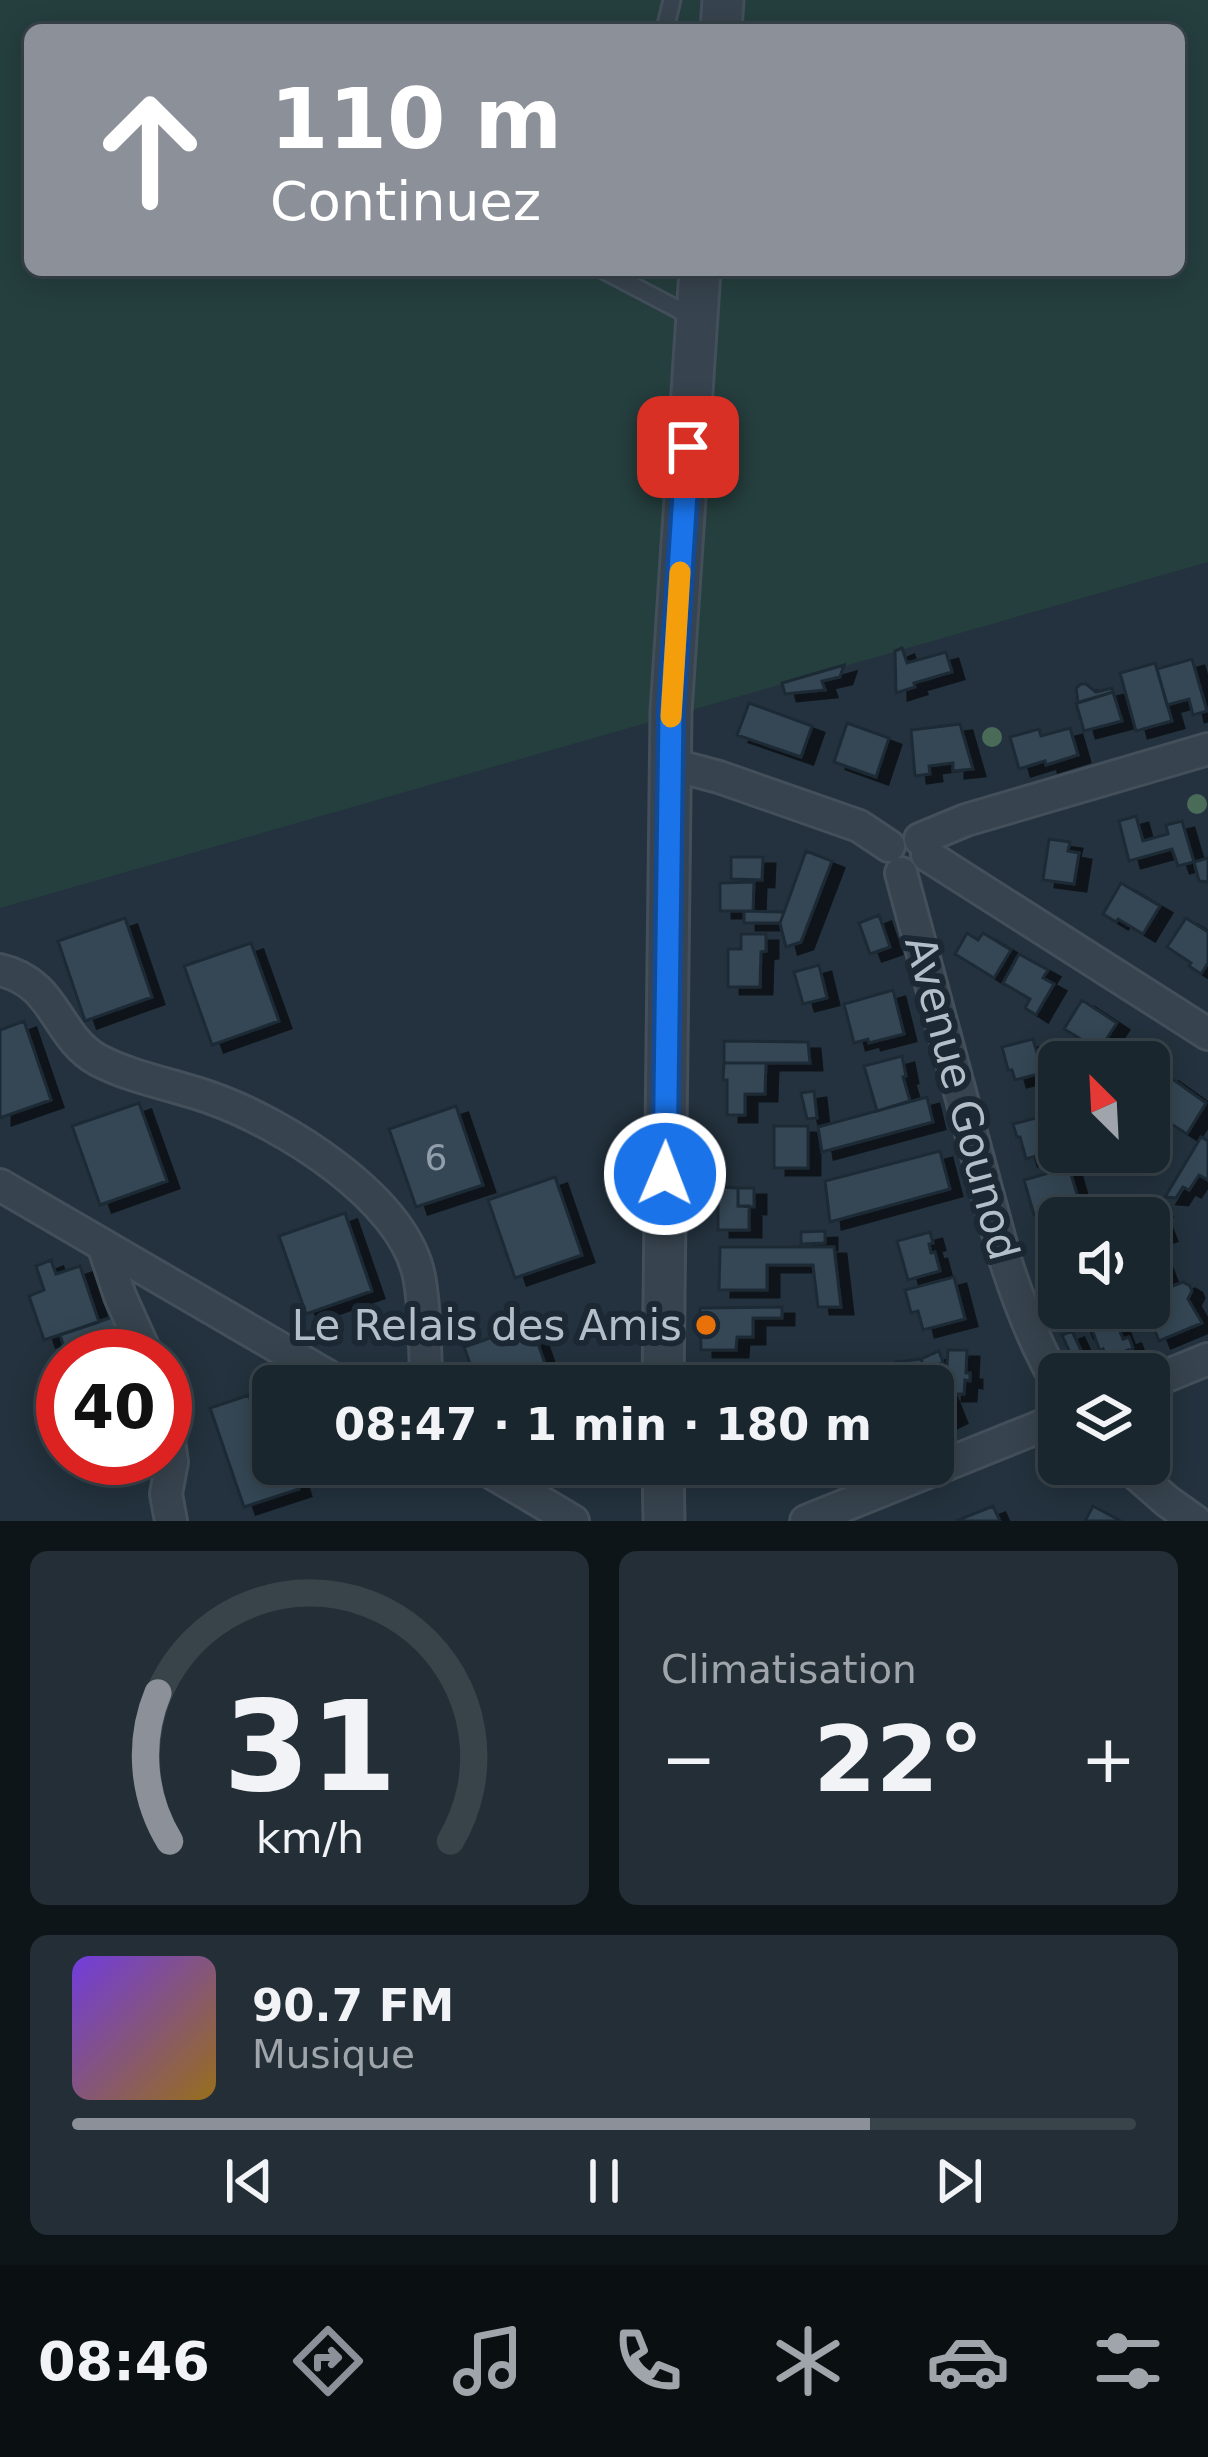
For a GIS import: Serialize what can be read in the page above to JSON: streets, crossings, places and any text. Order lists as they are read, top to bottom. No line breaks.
{"streets":{"street":["Avenue Gounod"]},"places":["Le Relais des Amis"],"house_numbers":["6"],"north":"top left","page":{"turn":["110 m","Continuez"],"limit":"40","trip":"08:47 · 1 min · 180 m","tile":"Climatisation","heat":["−","22°","+"],"song":["90.7 FM","Musique"],"tabs":"08:46","gauge":["31","km/h"]}}
